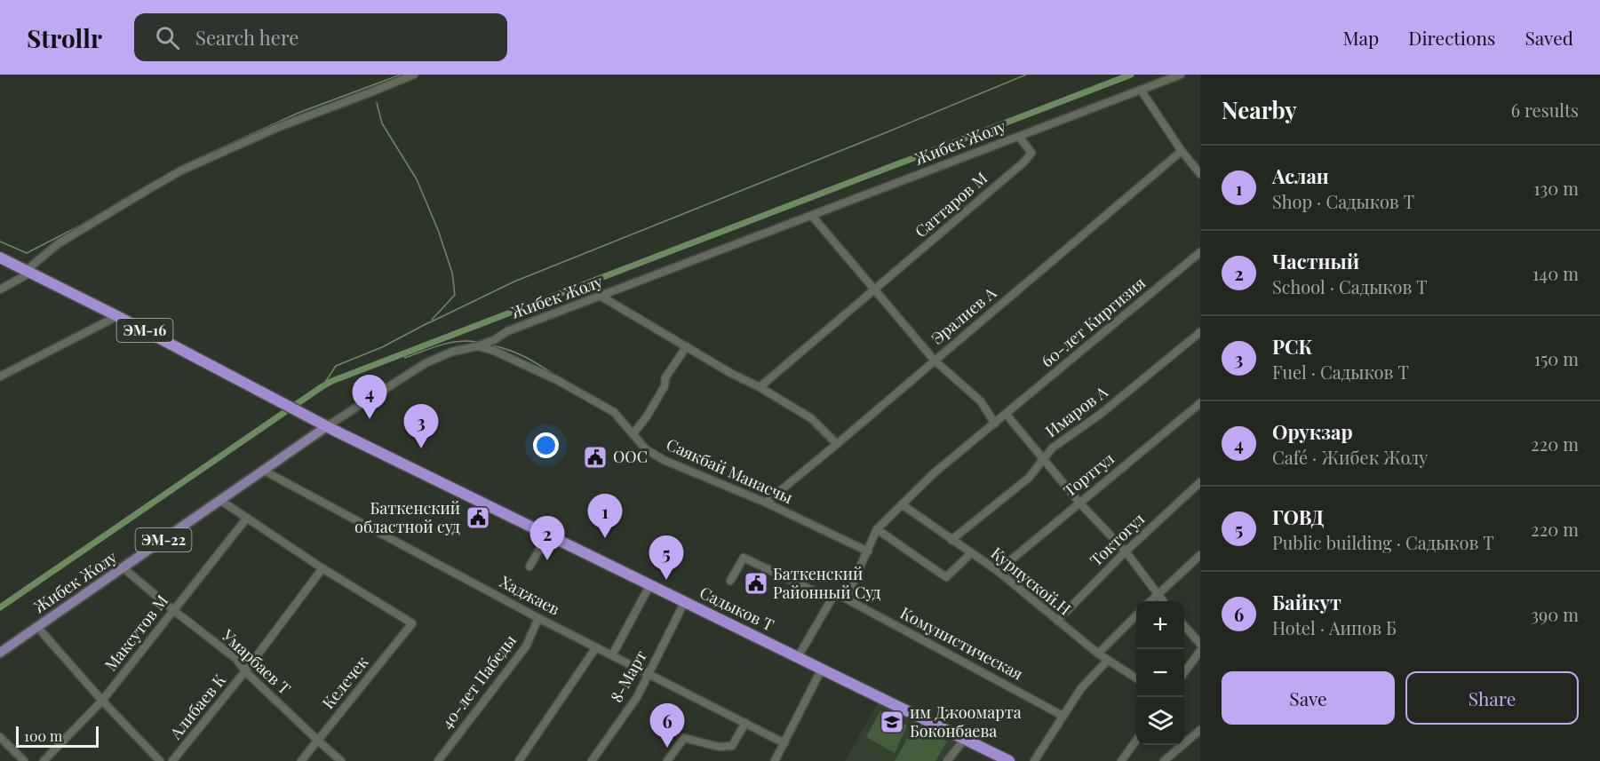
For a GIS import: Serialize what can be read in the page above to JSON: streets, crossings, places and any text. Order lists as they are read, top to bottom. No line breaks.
{"streets":{"highway":["ЭМ-16","Садыков Т"],"main road":["Жибек Жолу","ЭМ-22"],"street":["Саттаров М","Эралиев А","60-лет Киргизия","Имаров А","Саякбай Манасчы","Тортгул","Токтогул","Курпуской.Н","Хаджаев","Максутов М","Комунистическая","Умарбаев Т","8-Март","40-лет Пабеды","Келечек","Алибаев К"]},"crossings":[["Жибек Жолу","Саттаров М"],["Жибек Жолу","ЭМ-16"],["Жибек Жолу","Саякбай Манасчы"],["Жибек Жолу","Хаджаев"],["Жибек Жолу","Садыков Т"],["Жибек Жолу","Умарбаев Т"],["Эралиев А","Саякбай Манасчы"],["60-лет Киргизия","Курпуской.Н"],["ЭМ-16","Садыков Т"],["Имаров А","Курпуской.Н"],["Тортгул","Курпуской.Н"],["Токтогул","Курпуской.Н"],["Хаджаев","8-Март"],["Хаджаев","40-лет Пабеды"],["Садыков Т","8-Март"],["Максутов М","Умарбаев Т"],["Умарбаев Т","Келечек"],["Умарбаев Т","Алибаев К"],["Келечек","Алибаев К"]],"places":{"public building":["ООС","Баткенский областной суд","Баткенский Районный Суд"],"school or university":["им Джоомарта Боконбаева"]},"scale_bar":"100 m","page":{"header":"Strollr","search":"Search here","nav":["Map","Directions","Saved"],"heading":["Nearby","6 results"],"list":[{"mark":"1","name":"Аслан","note":"Shop · Садыков Т","value":"130 m"},{"mark":"2","name":"Частный","note":"School · Садыков Т","value":"140 m"},{"mark":"3","name":"РСК","note":"Fuel · Садыков Т","value":"150 m"},{"mark":"4","name":"Орукзар","note":"Café · Жибек Жолу","value":"220 m"},{"mark":"5","name":"ГОВД","note":"Public building · Садыков Т","value":"220 m"},{"mark":"6","name":"Байкут","note":"Hotel · Аипов Б","value":"390 m"}],"pins":["4","3","1","2","5","6"],"map_buttons":["+","−"],"buttons":["Save","Share"],"scale":"100 m"}}
